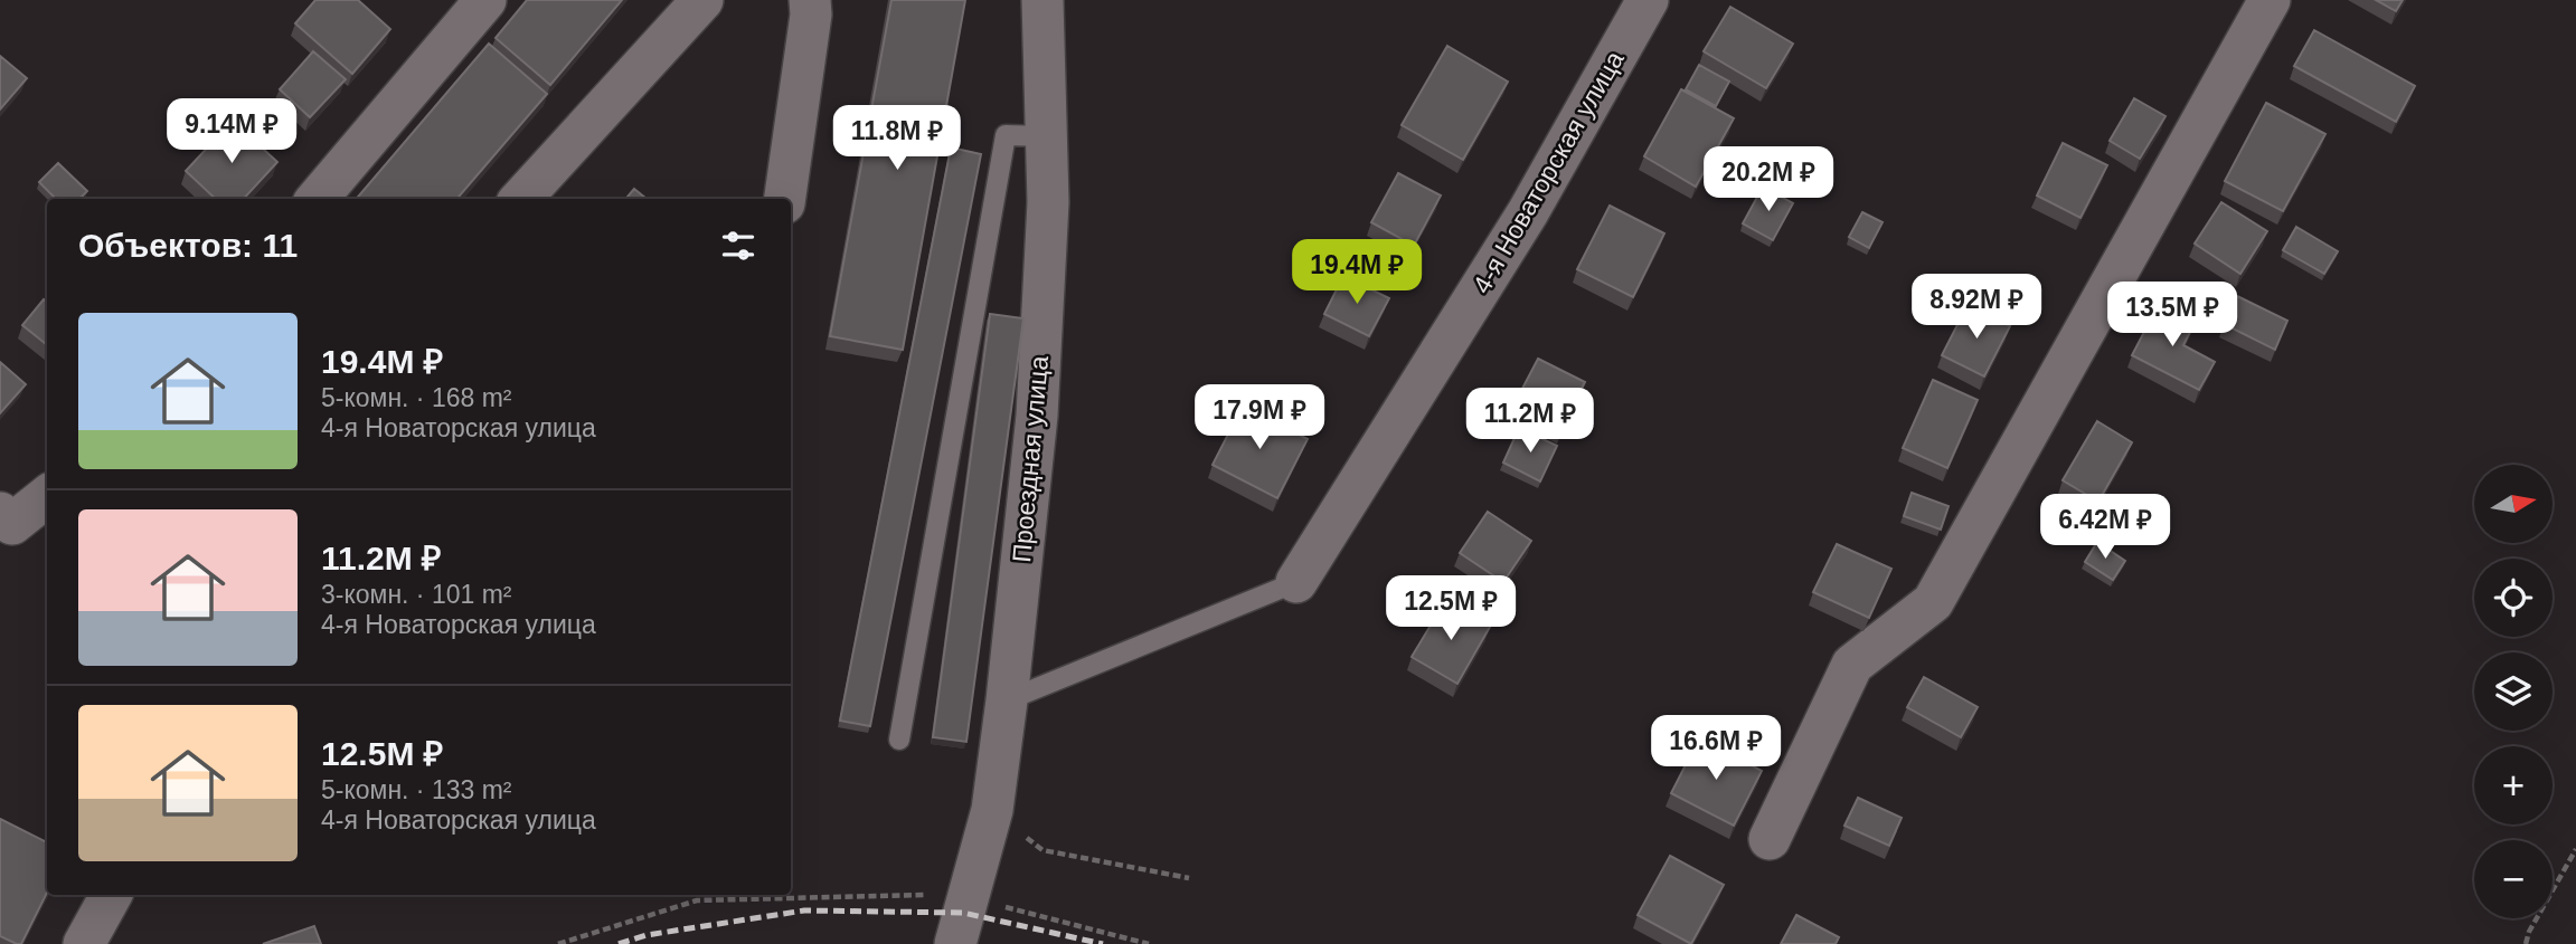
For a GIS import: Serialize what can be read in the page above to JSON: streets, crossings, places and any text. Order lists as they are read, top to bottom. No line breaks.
{"streets":{"street":["4-я Новаторская улица","Проездная улица"]},"north":"right","page":{"price":["9.14M ₽","11.8M ₽","20.2M ₽","19.4M ₽","8.92M ₽","13.5M ₽","17.9M ₽","11.2M ₽","6.42M ₽","12.5M ₽","16.6M ₽"],"heading":"Объектов: 11","list":[{"name":"19.4M ₽","note":"5-комн. · 168 m² · 4-я Новаторская улица"},{"name":"11.2M ₽","note":"3-комн. · 101 m² · 4-я Новаторская улица"},{"name":"12.5M ₽","note":"5-комн. · 133 m² · 4-я Новаторская улица"}],"map_buttons":["+","−"]}}
